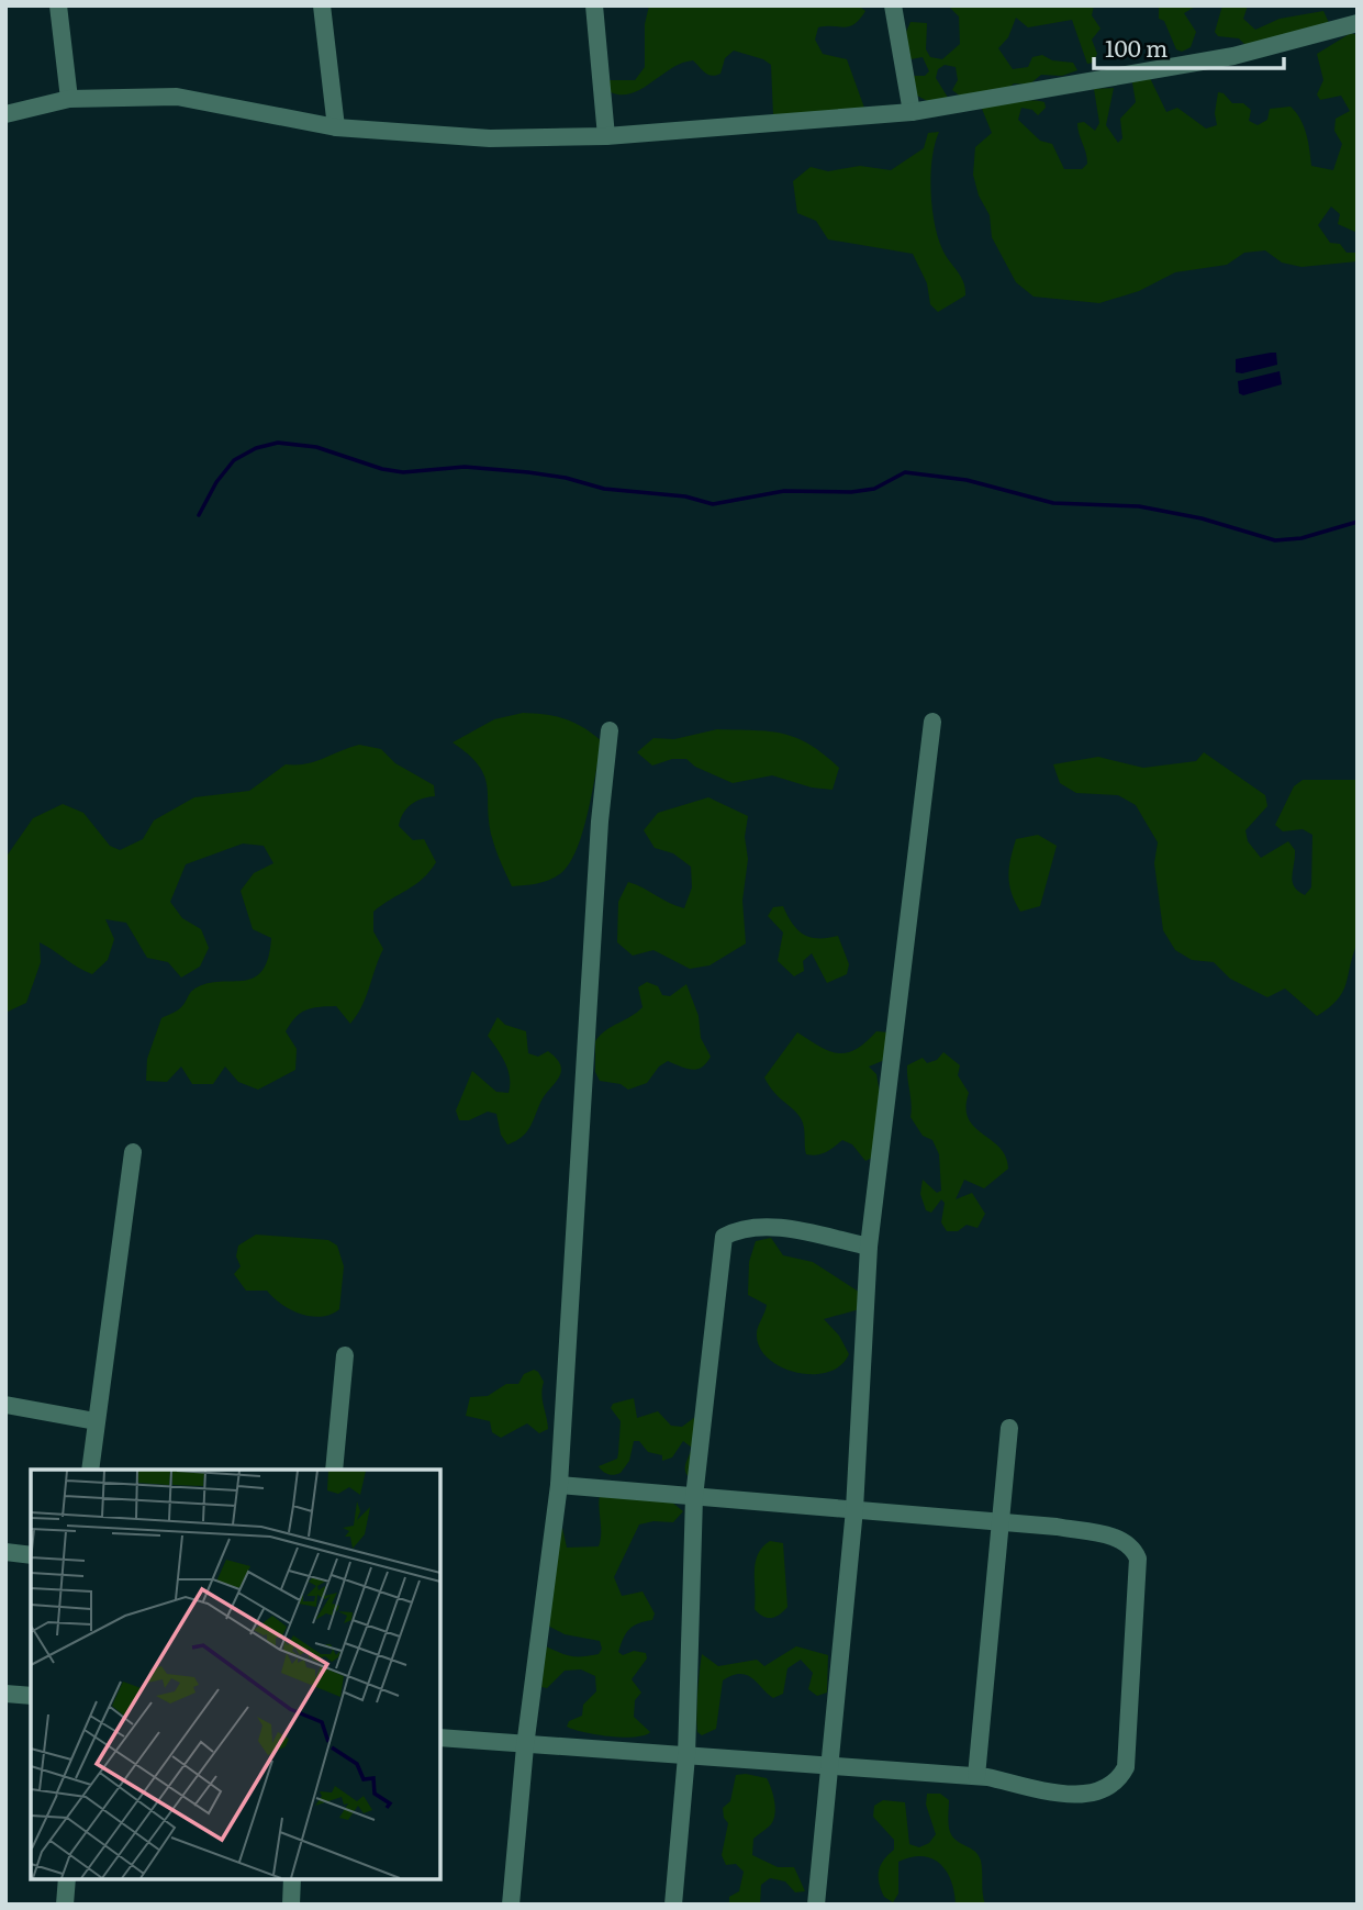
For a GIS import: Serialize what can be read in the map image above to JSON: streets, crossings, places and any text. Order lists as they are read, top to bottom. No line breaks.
{"scale_bar":"100 m"}
